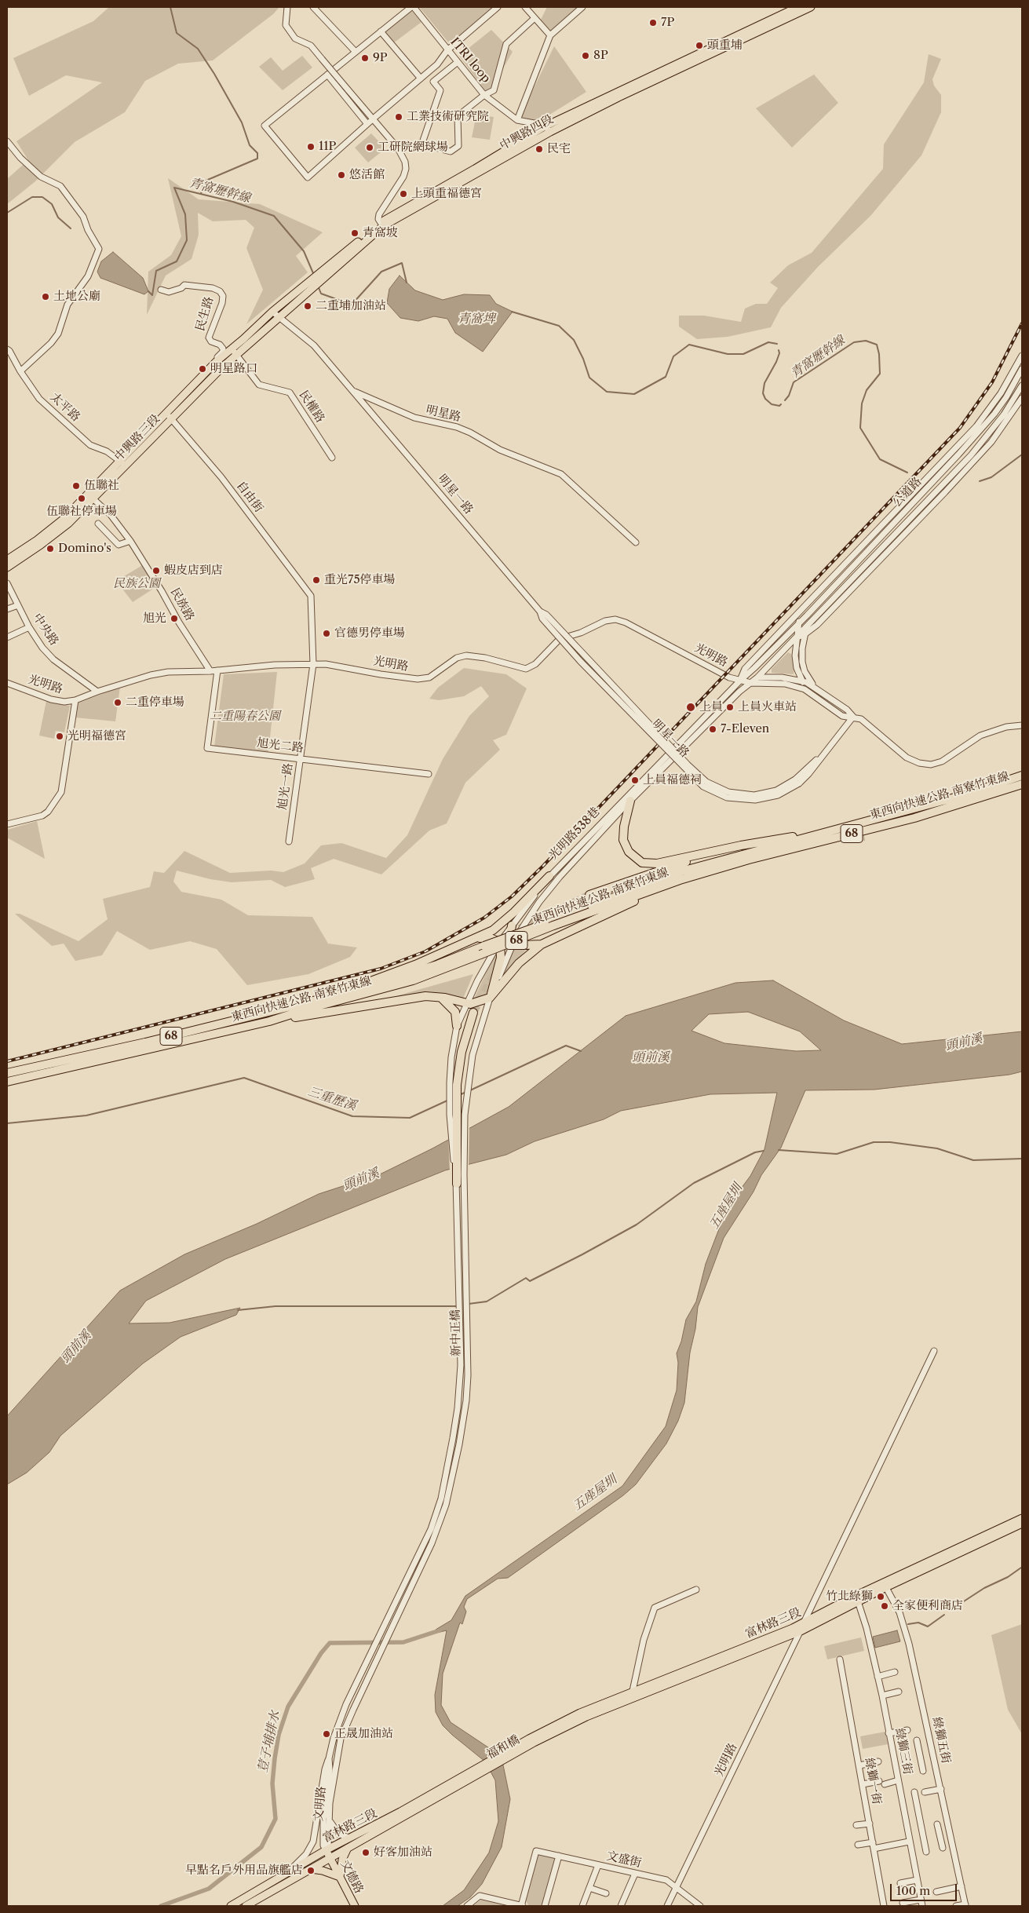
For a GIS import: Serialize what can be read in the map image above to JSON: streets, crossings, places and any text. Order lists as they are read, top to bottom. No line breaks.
{"streets":{"highway":["東西向快速公路 南寮竹東線","68"],"main road":["中興路四段","中興路三段","富林路三段","福和橋","文德路"],"street":["ITRI loop","民生路","民權路","太平路","明星路","公道路","明星一路","自由街","民族路","中央路","光明路","旭光二路","旭光一路","光明路538巷","新中正橋","綠獅五街","綠獅三街","綠獅一街","文明路","文盛街"]},"crossings":[["ITRI loop","中興路四段"],["中興路四段","明星路"],["中興路四段","中興路三段"],["民生路","中興路三段"],["民權路","中興路三段"],["太平路","中興路三段"],["明星路","中興路三段"],["明星路","明星一路"],["中興路三段","自由街"],["中興路三段","民族路"],["公道路","光明路"],["公道路","光明路538巷"],["明星一路","光明路"],["自由街","旭光一路"],["民族路","光明路"],["中央路","光明路"],["光明路","旭光二路"],["光明路","旭光一路"],["光明路","光明路538巷"],["光明路","富林路三段"],["光明路","文盛街"],["旭光二路","旭光一路"],["光明路538巷","新中正橋"],["新中正橋","文明路"],["富林路三段","綠獅五街"],["富林路三段","福和橋"],["富林路三段","綠獅三街"],["富林路三段","文明路"],["富林路三段","文德路"],["文明路","文德路"]],"water":["青窩壢幹線","青窩埤","頭前溪","三重歷溪","五座屋圳","荳子埔排水"],"parks":["民族公園","二重陽春公園"],"places":["7P","頭重埔","8P","9P","工業技術研究院","11P","工研院網球場","民宅","悠活館","上頭重福德宮","青窩坡","土地公廟","二重埔加油站","明星路口","伍聯社","伍聯社停車場","Domino's","蝦皮店到店","重光75停車場","旭光","官德男停車場","二重停車場","上員","上員火車站","7-Eleven","光明福德宮","上員福德祠","竹北綠獅","全家便利商店","正晟加油站","好客加油站","早點名戶外用品旗艦店"],"scale_bar":"100 m"}
